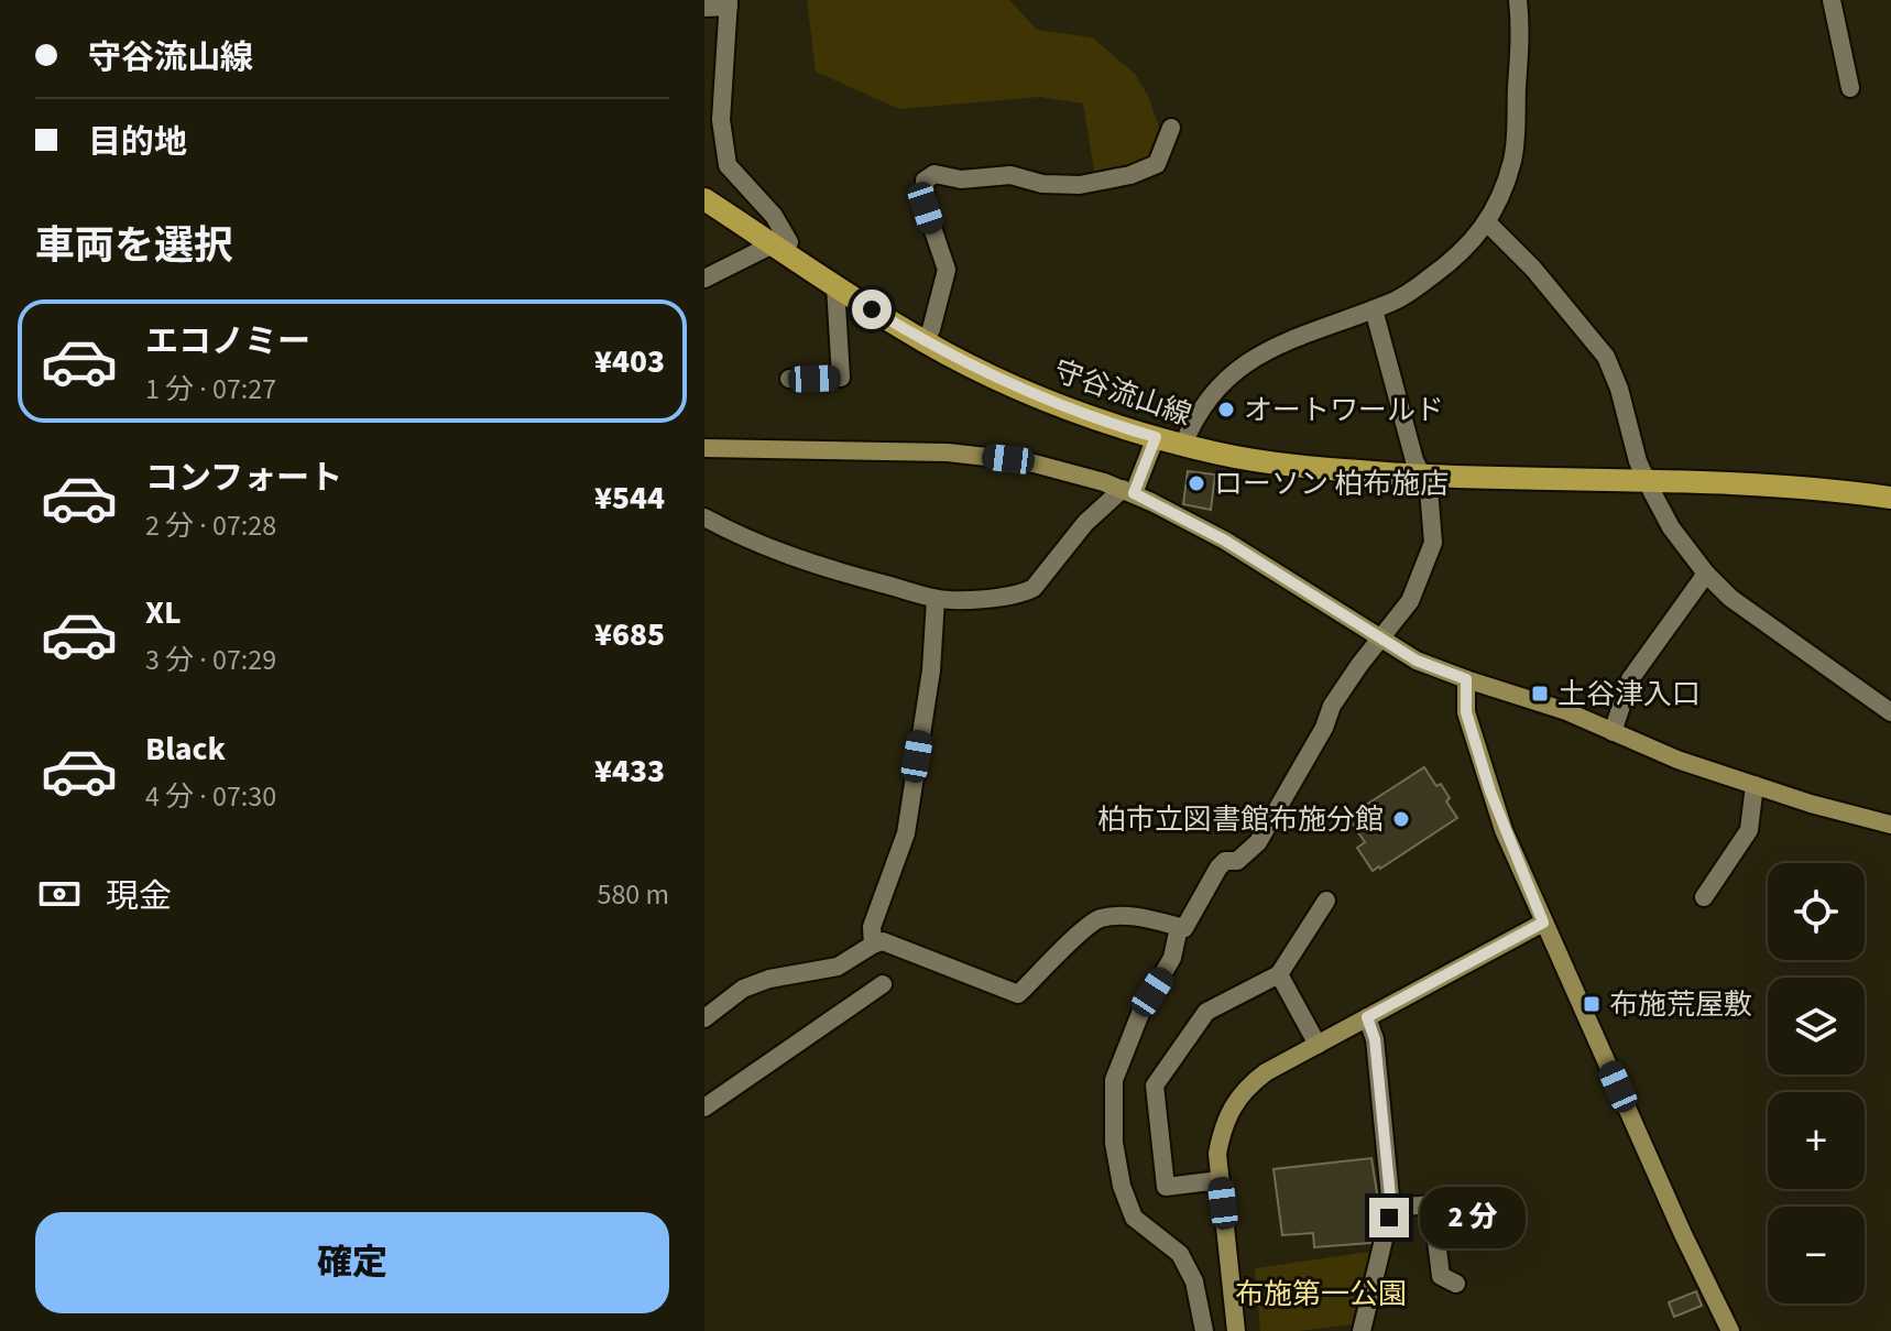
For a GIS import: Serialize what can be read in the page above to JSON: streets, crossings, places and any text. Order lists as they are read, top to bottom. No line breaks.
{"streets":{"main road":["守谷流山線"]},"parks":["布施第一公園"],"places":{"other":["オートワールド","ローソン 柏布施店","柏市立図書館布施分館"],"transit":["土谷津入口","布施荒屋敷"]},"page":{"banner":["守谷流山線","目的地"],"heading":"車両を選択","list":[{"name":"エコノミー","note":"1 分 · 07:27","value":"¥403"},{"name":"コンフォート","note":"2 分 · 07:28","value":"¥544"},{"name":"XL","note":"3 分 · 07:29","value":"¥685"},{"name":"Black","note":"4 分 · 07:30","value":"¥433"}],"pay":["現金","580 m"],"map_buttons":["+","−"],"bubble":"2 分","buttons":"確定"}}
